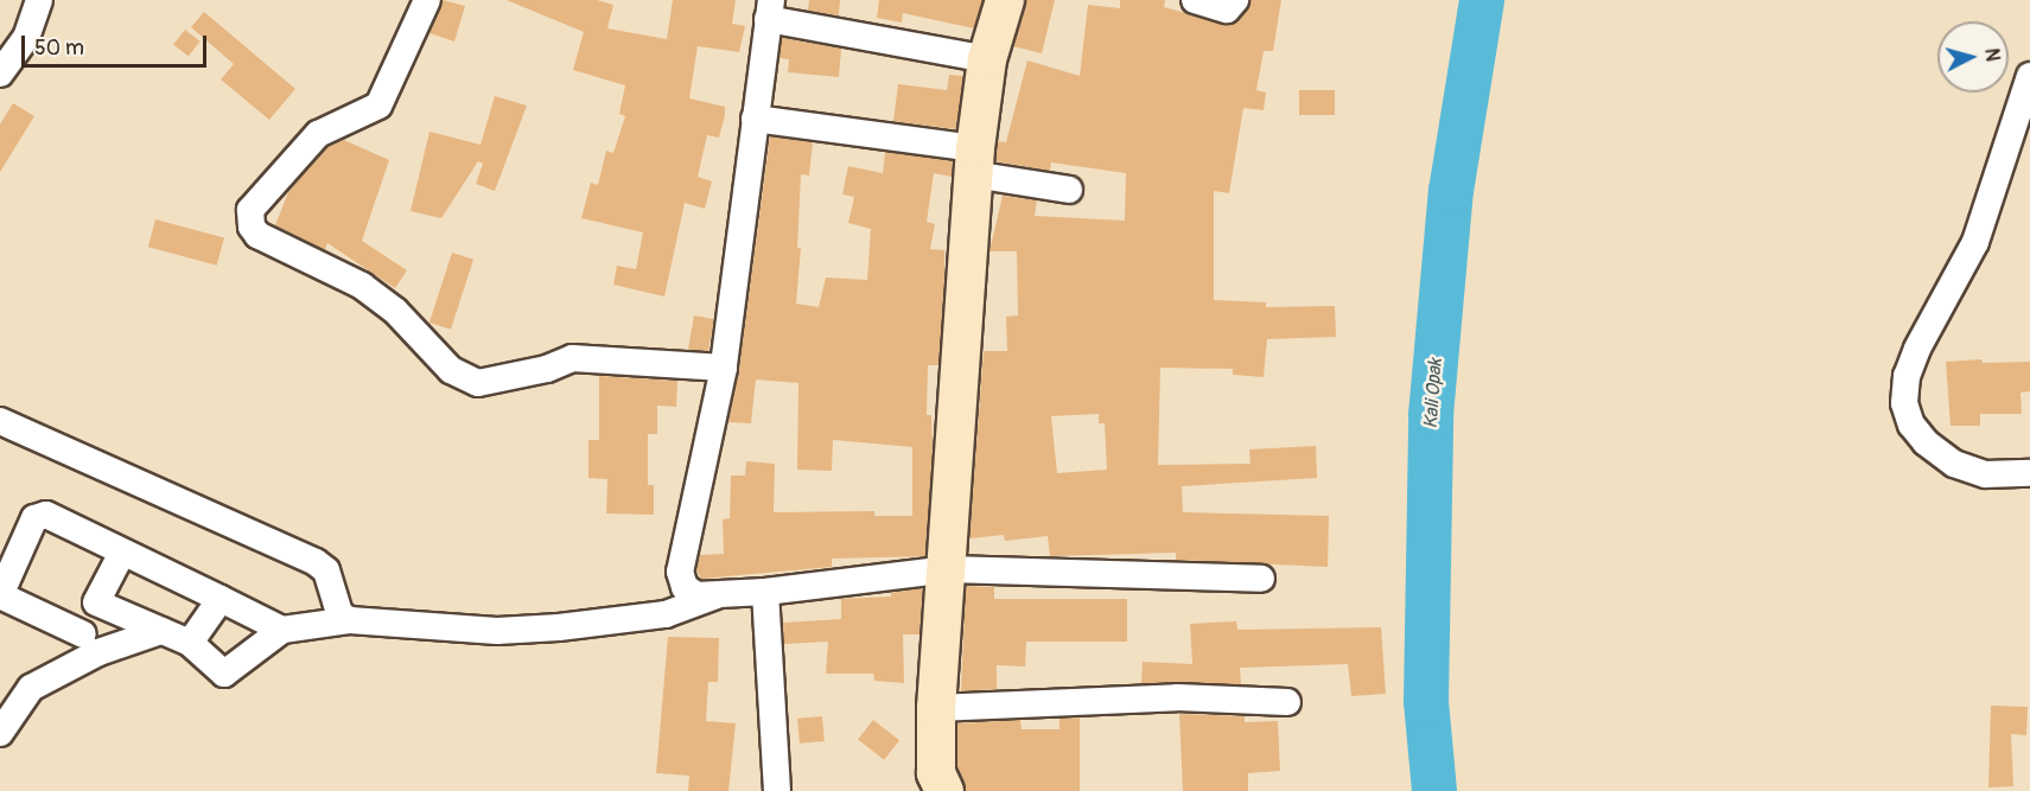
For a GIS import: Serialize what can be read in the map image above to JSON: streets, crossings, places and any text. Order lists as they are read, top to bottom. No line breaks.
{"water":["Kali Opak"],"scale_bar":"50 m","north":"right"}
